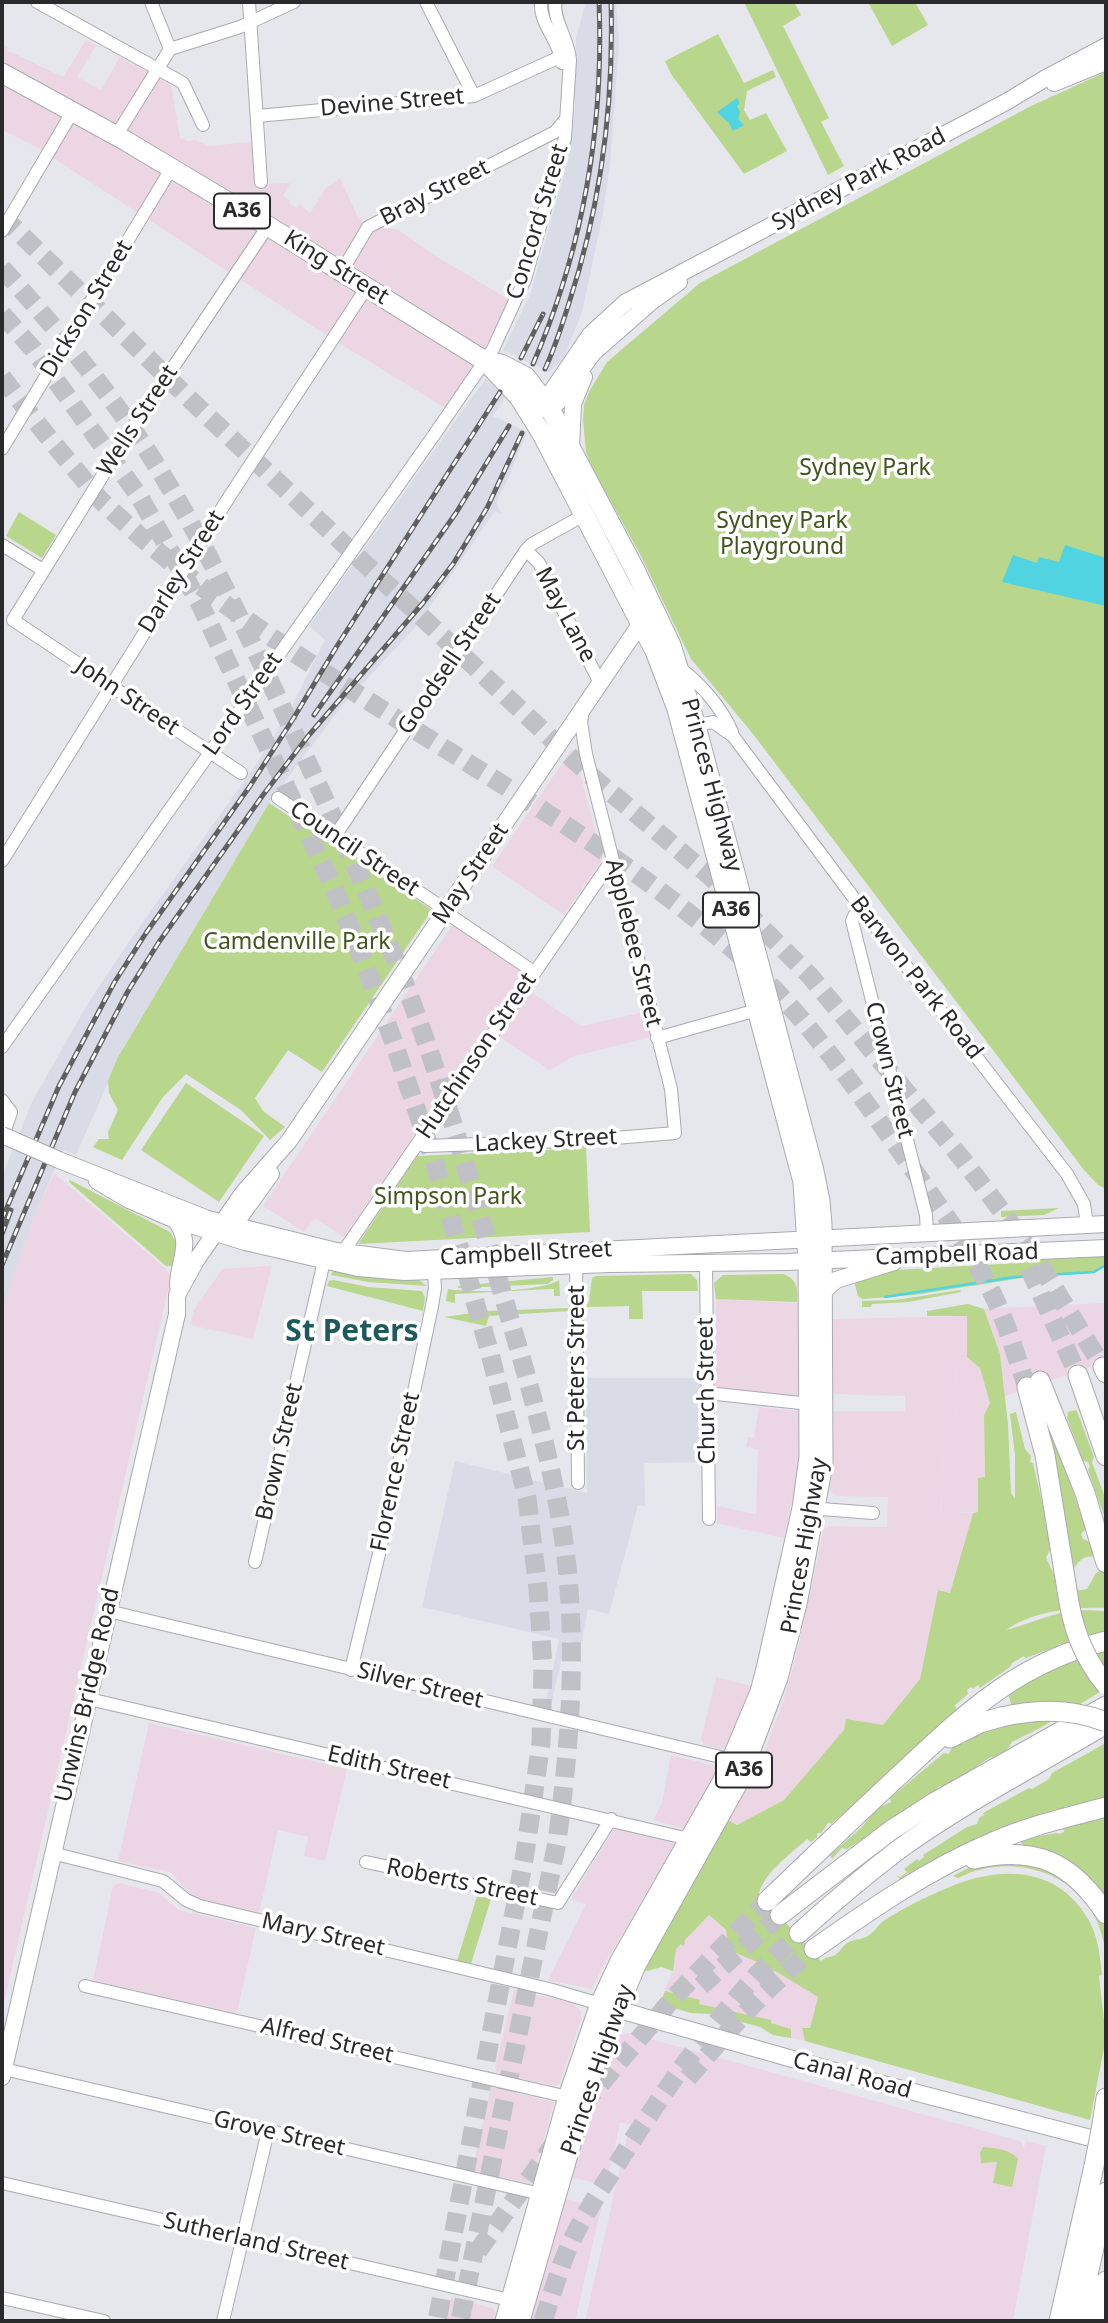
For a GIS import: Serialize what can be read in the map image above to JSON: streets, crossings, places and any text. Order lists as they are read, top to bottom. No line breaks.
{"streets":{"highway":["A36","King Street","Princes Highway"],"main road":["Sydney Park Road","May Street","Campbell Street","Campbell Road","Unwins Bridge Road","Canal Road"],"street":["Devine Street","Bray Street","Concord Street","Dickson Street","Wells Street","Darley Street","May Lane","Goodsell Street","John Street","Lord Street","Council Street","Applebee Street","Barwon Park Road","Hutchinson Street","Crown Street","Lackey Street","St Peters Street","Church Street","Brown Street","Florence Street","Silver Street","Edith Street","Roberts Street","Mary Street","Alfred Street","Grove Street","Sutherland Street"]},"crossings":[["Sydney Park Road","King Street"],["Bray Street","Concord Street"],["Bray Street","King Street"],["Concord Street","King Street"],["Concord Street","Lord Street"],["King Street","Dickson Street"],["King Street","Wells Street"],["King Street","Darley Street"],["King Street","Goodsell Street"],["King Street","Lord Street"],["King Street","Princes Highway"],["King Street","May Street"],["Wells Street","John Street"],["Darley Street","John Street"],["May Lane","Goodsell Street"],["May Lane","May Street"],["Goodsell Street","Council Street"],["John Street","Lord Street"],["Princes Highway","May Street"],["Princes Highway","Barwon Park Road"],["Princes Highway","Campbell Street"],["Princes Highway","Campbell Road"],["Princes Highway","Silver Street"],["Princes Highway","Edith Street"],["Princes Highway","Mary Street"],["Princes Highway","Alfred Street"],["Princes Highway","Canal Road"],["Princes Highway","Grove Street"],["Princes Highway","Sutherland Street"],["Council Street","May Street"],["Council Street","Hutchinson Street"],["May Street","Applebee Street"],["May Street","Campbell Street"],["May Street","Unwins Bridge Road"],["Applebee Street","Hutchinson Street"],["Applebee Street","Lackey Street"],["Barwon Park Road","Crown Street"],["Barwon Park Road","Campbell Road"],["Hutchinson Street","Lackey Street"],["Hutchinson Street","Campbell Street"],["Crown Street","Campbell Road"],["Campbell Street","Campbell Road"],["Campbell Street","St Peters Street"],["Campbell Street","Church Street"],["Campbell Street","Brown Street"],["Campbell Street","Florence Street"],["Campbell Street","Unwins Bridge Road"],["Florence Street","Silver Street"],["Silver Street","Unwins Bridge Road"],["Unwins Bridge Road","Edith Street"],["Unwins Bridge Road","Mary Street"],["Unwins Bridge Road","Grove Street"],["Edith Street","Roberts Street"],["Mary Street","Canal Road"]],"districts":["St Peters"],"parks":["Sydney Park","Sydney Park Playground","Camdenville Park","Simpson Park"]}
